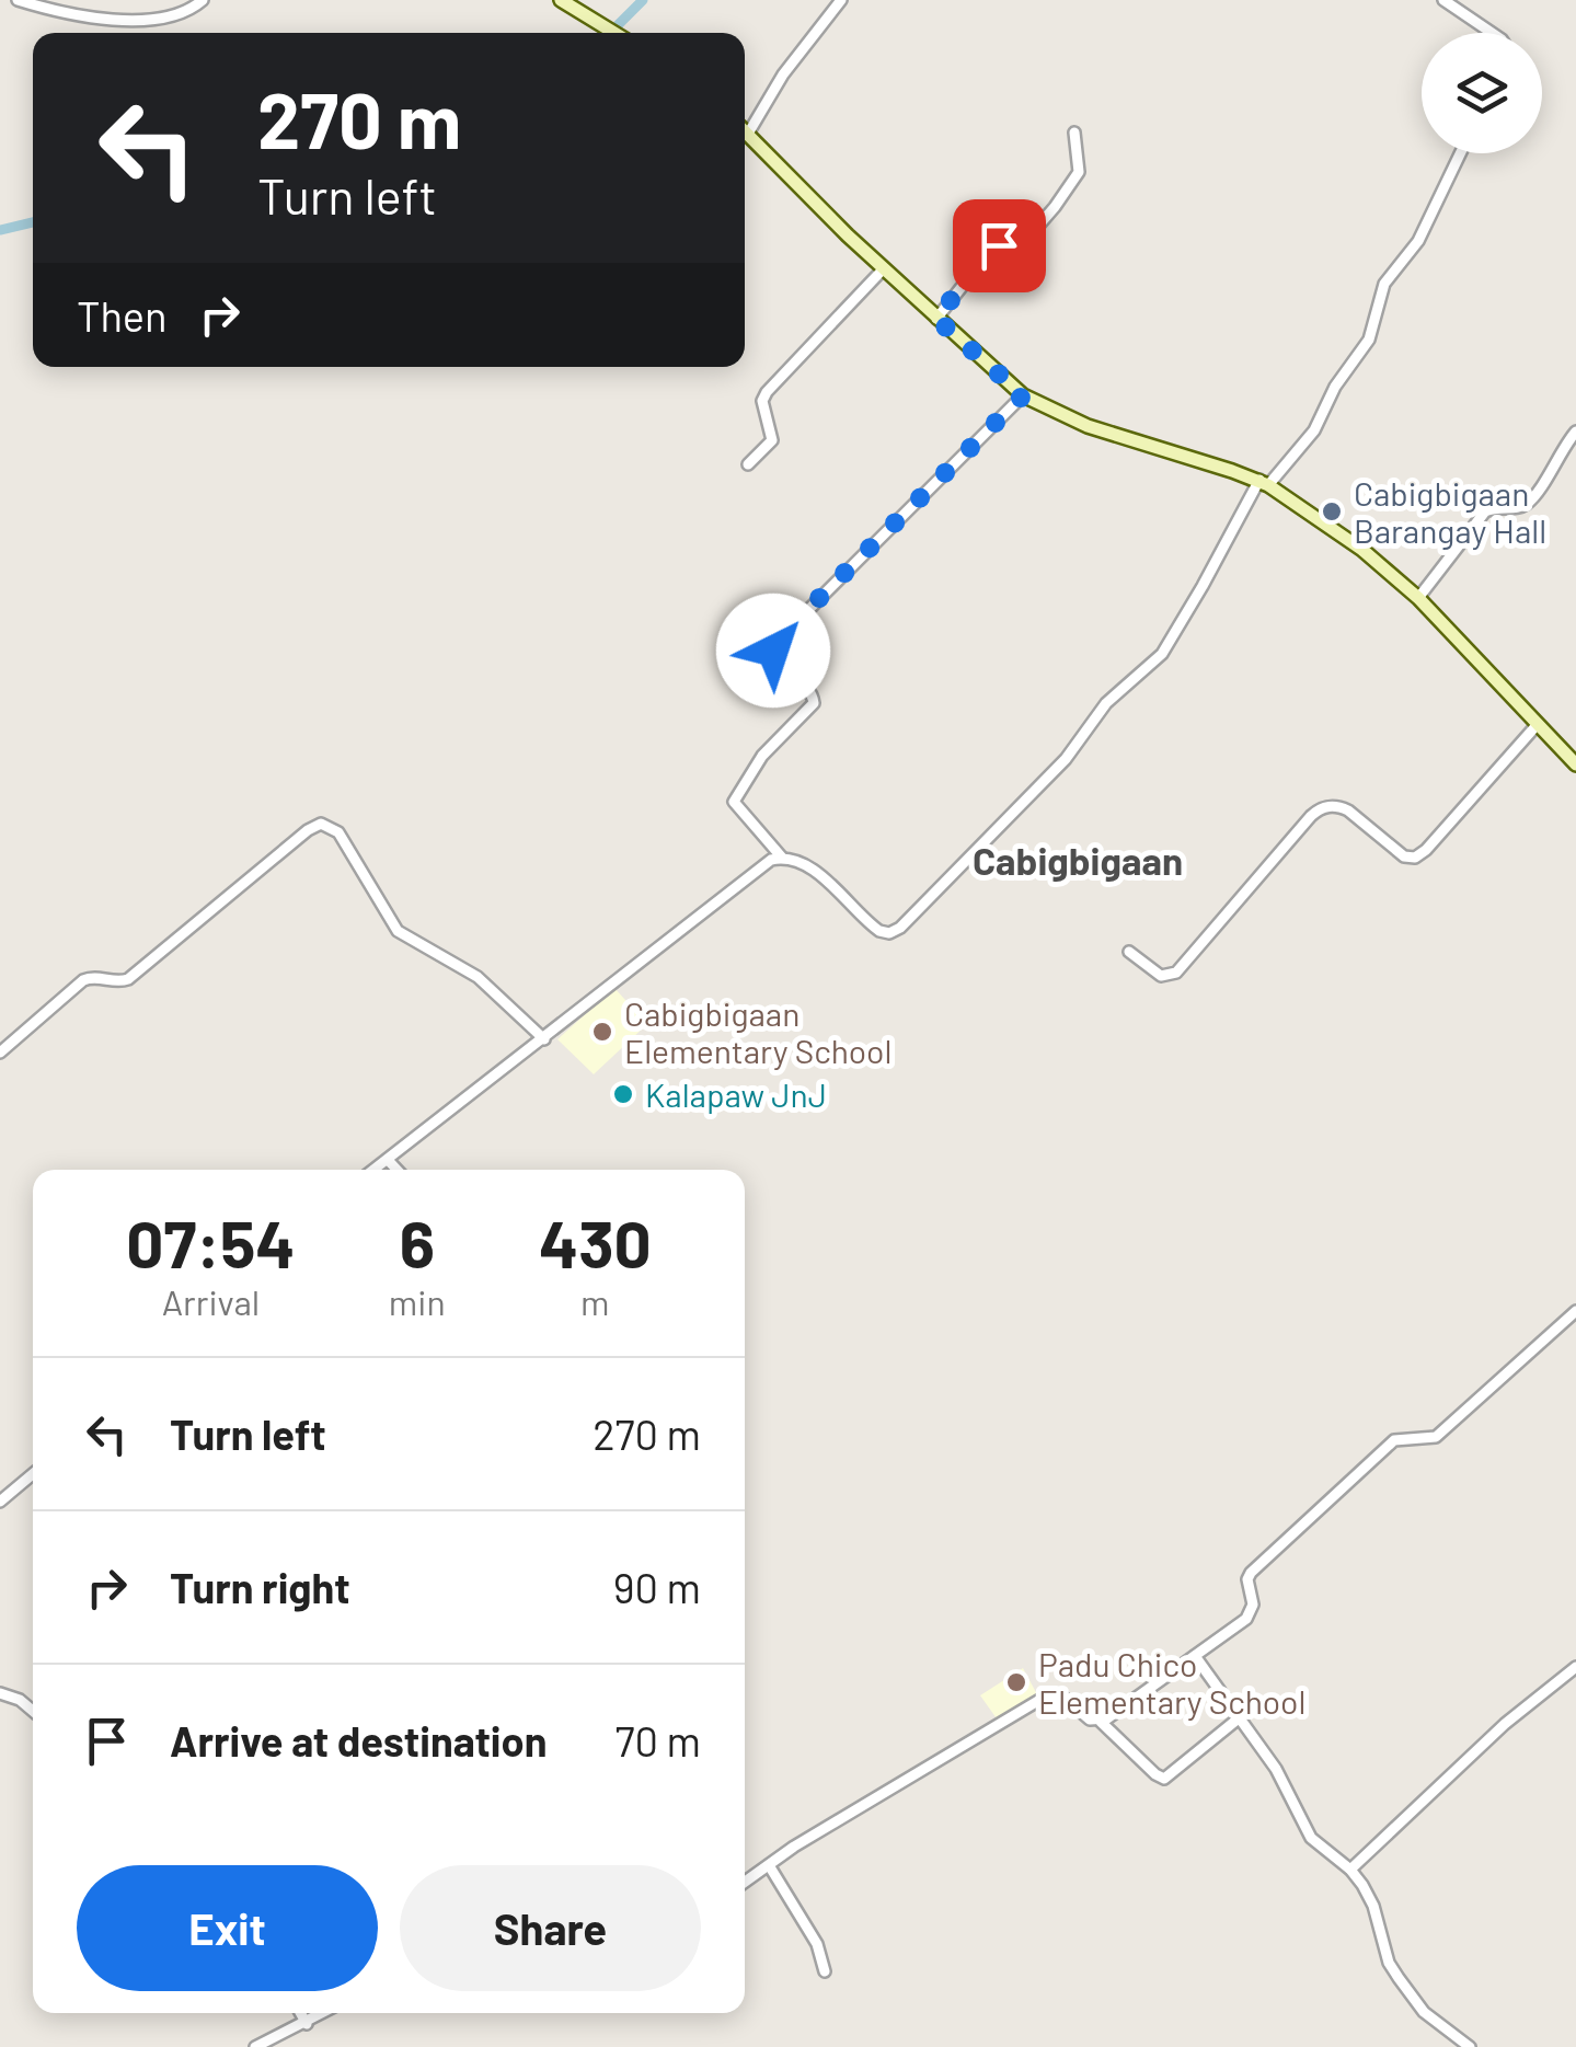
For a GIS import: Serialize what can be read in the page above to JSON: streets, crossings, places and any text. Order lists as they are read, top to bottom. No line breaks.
{"districts":["Cabigbigaan"],"places":["Cabigbigaan Barangay Hall","Cabigbigaan Elementary School","Kalapaw JnJ","Padu Chico Elementary School"],"page":{"turn":["270 m","Turn left"],"then":"Then","eta":["07:54","Arrival","6","min","430","m"],"list":[{"name":"Turn left","value":"270 m"},{"name":"Turn right","value":"90 m"},{"name":"Arrive at destination","value":"70 m"}],"buttons":["Exit","Share"]}}
